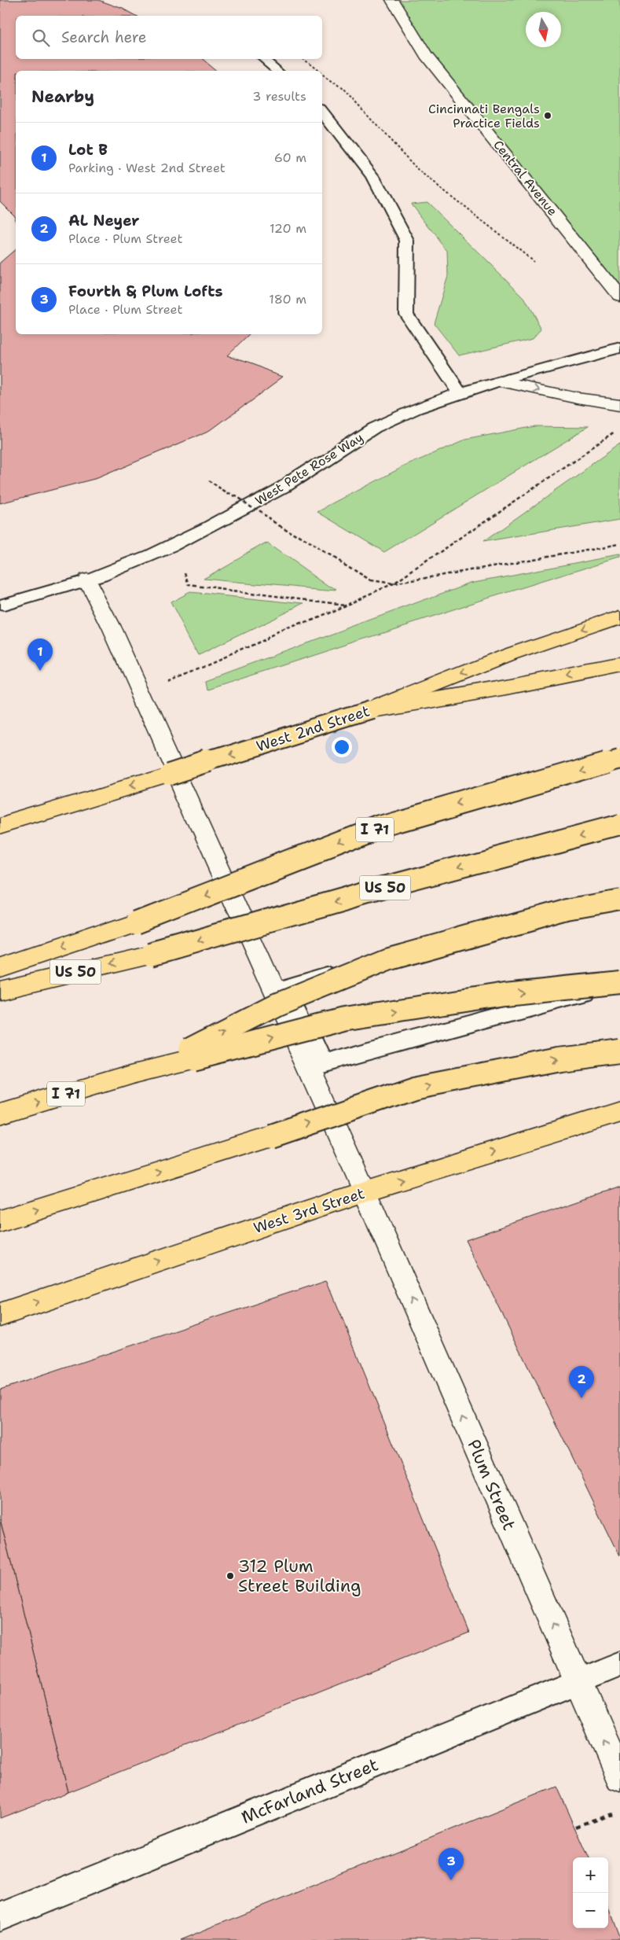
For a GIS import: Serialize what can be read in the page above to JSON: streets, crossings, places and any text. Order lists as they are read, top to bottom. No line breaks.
{"streets":{"main road":["West 2nd Street","I 71","US 50","West 3rd Street"],"street":["Central Avenue","Plum Street"],"lane":["West Pete Rose Way","McFarland Street"]},"crossings":[["West Pete Rose Way","Plum Street"],["West 3rd Street","Plum Street"],["Plum Street","McFarland Street"]],"one_way":["Plum Street"],"places":["Cincinnati Bengals Practice Fields","312 Plum Street Building"],"north":"bottom","page":{"search":"Search here","heading":["Nearby","3 results"],"list":[{"mark":"1","name":"Lot B","note":"Parking · West 2nd Street","value":"60 m"},{"mark":"2","name":"AL Neyer","note":"Place · Plum Street","value":"120 m"},{"mark":"3","name":"Fourth & Plum Lofts","note":"Place · Plum Street","value":"180 m"}],"pins":["1","2","3"],"map_buttons":["+","−"]}}
